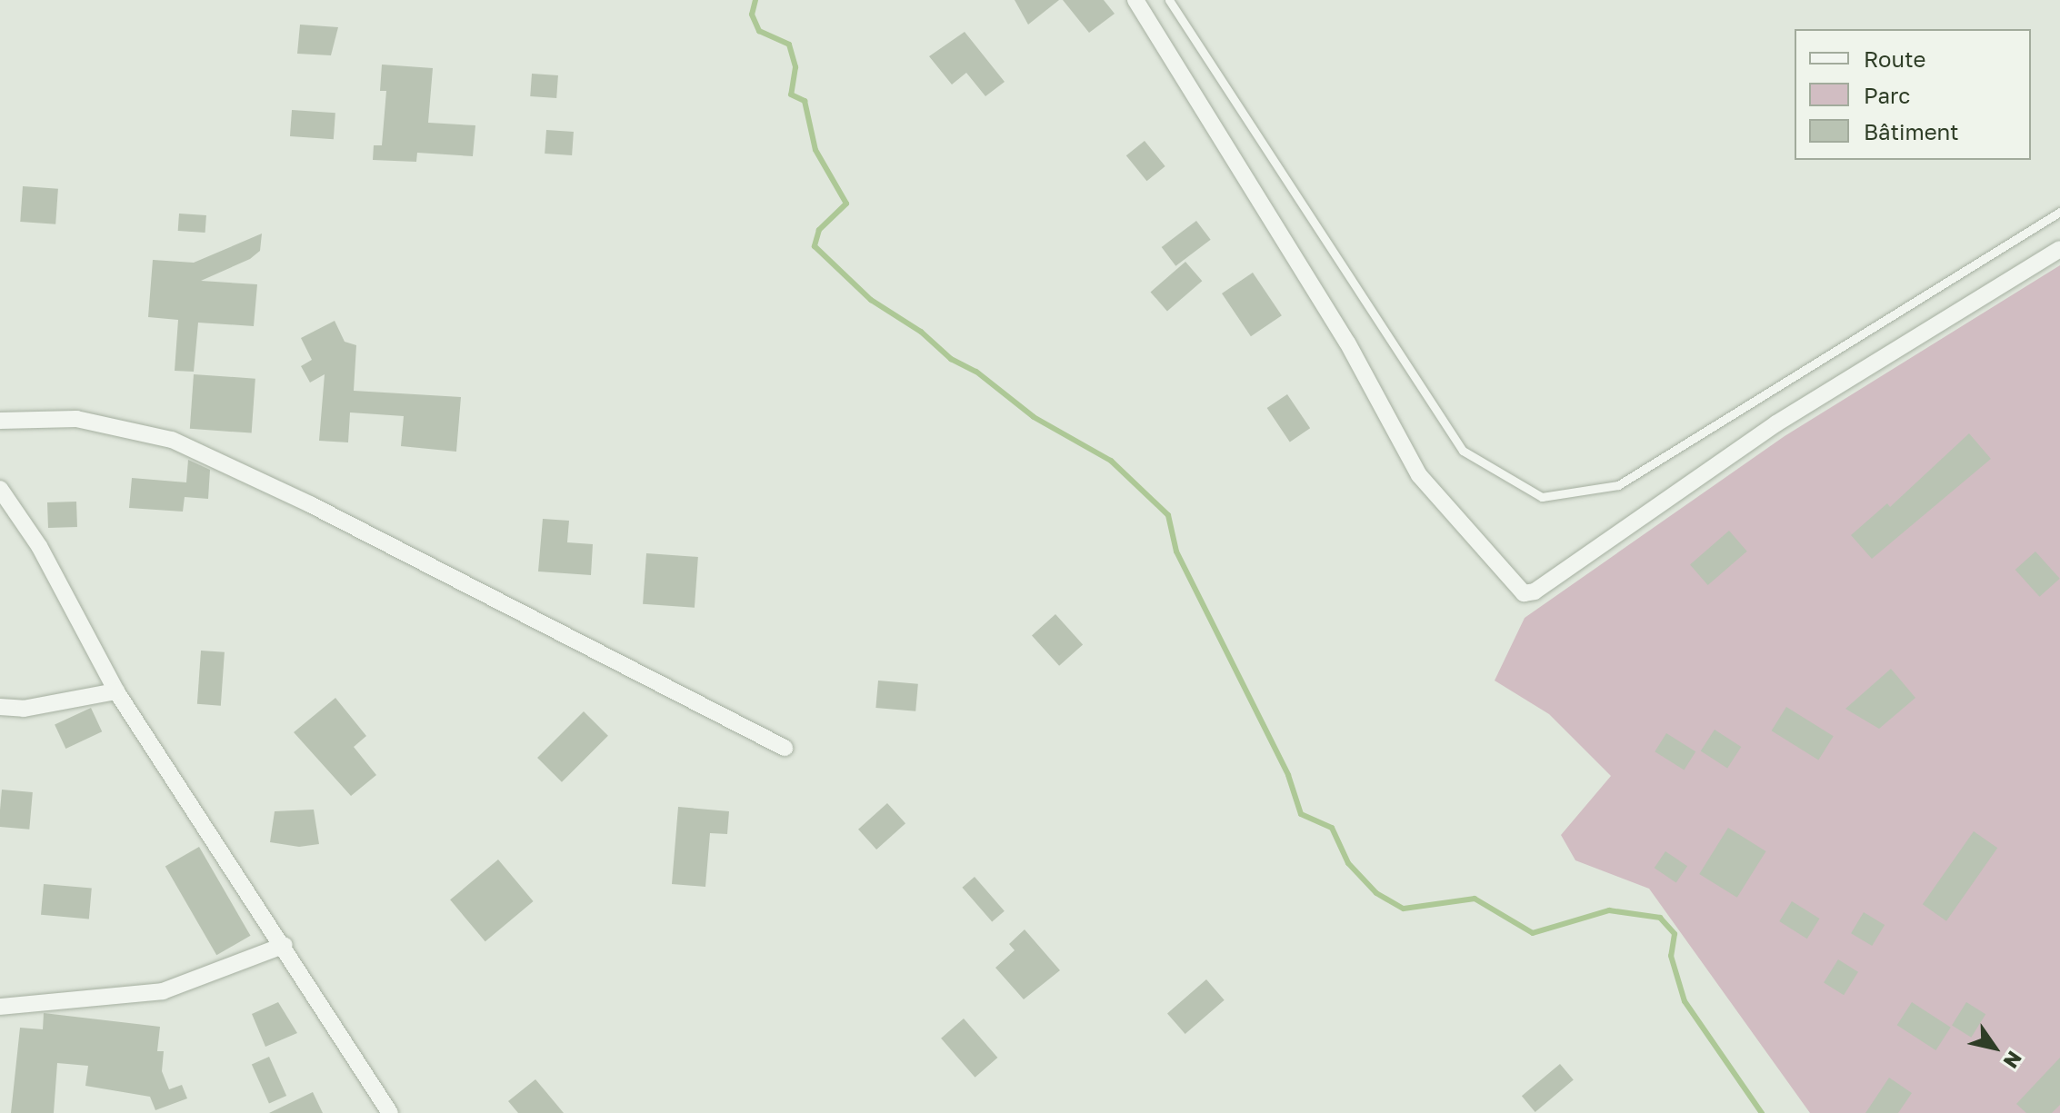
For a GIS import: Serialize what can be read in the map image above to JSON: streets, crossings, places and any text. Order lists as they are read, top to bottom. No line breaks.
{"legend":["Route","Parc","Bâtiment"],"north":"bottom right"}
